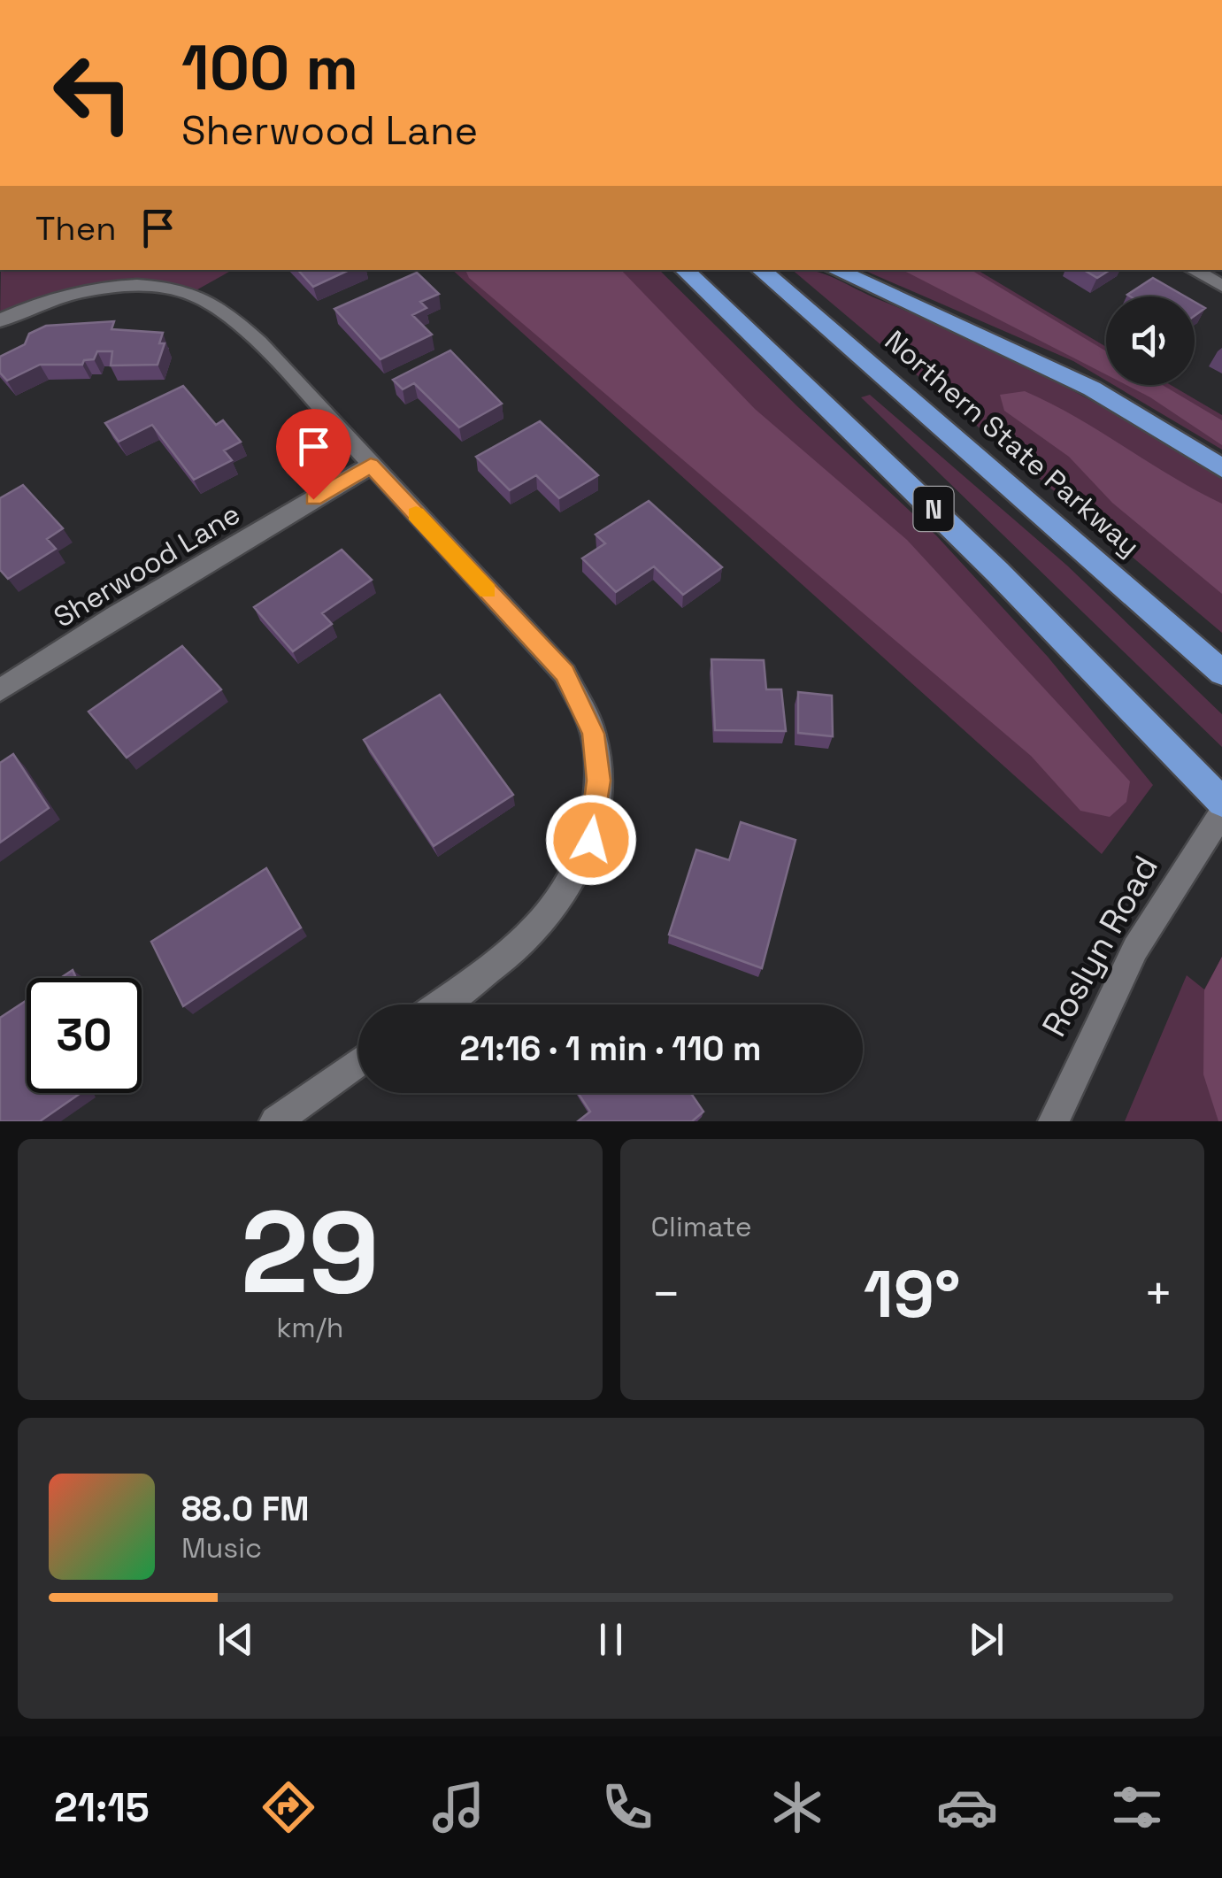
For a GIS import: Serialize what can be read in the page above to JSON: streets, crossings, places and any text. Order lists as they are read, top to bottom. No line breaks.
{"streets":{"highway":["Northern State Parkway","N"],"street":["Sherwood Lane","Roslyn Road"]},"page":{"turn":["100 m","Sherwood Lane"],"then":"Then","limit":"30","trip":"21:16 · 1 min · 110 m","tile":[["29","km/h"],"Climate"],"heat":["−","19°","+"],"song":["88.0 FM","Music"],"tabs":"21:15"}}
